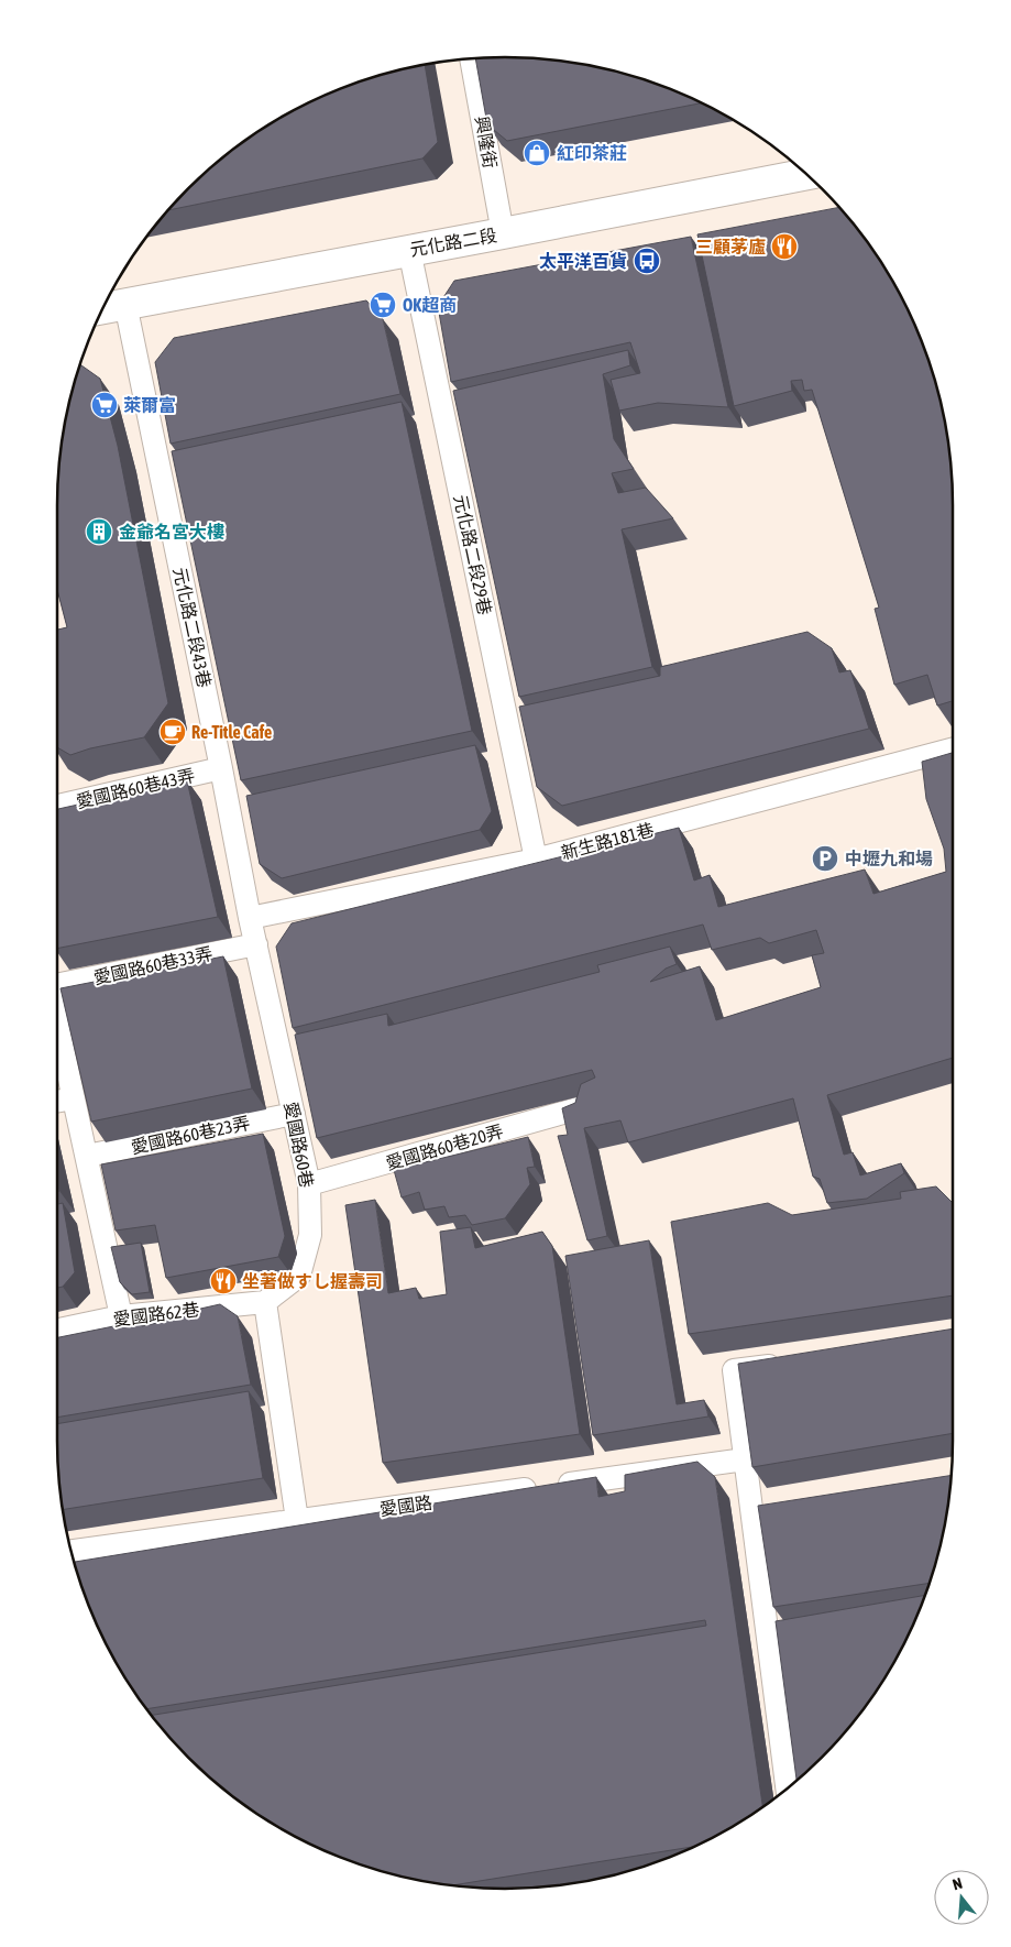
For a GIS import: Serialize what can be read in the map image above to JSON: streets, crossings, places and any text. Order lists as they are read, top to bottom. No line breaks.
{"streets":{"street":["元化路二段"],"lane":["興隆街","元化路二段29巷","元化路二段43巷","愛國路60巷43弄","新生路181巷","愛國路60巷33弄","愛國路60巷23弄","愛國路60巷","愛國路60巷20弄","愛國路62巷","愛國路"]},"crossings":[["興隆街","元化路二段"],["元化路二段","元化路二段29巷"],["元化路二段","元化路二段43巷"],["元化路二段29巷","新生路181巷"],["元化路二段43巷","愛國路60巷43弄"],["元化路二段43巷","新生路181巷"],["元化路二段43巷","愛國路60巷"],["新生路181巷","愛國路60巷"],["愛國路60巷33弄","愛國路60巷"],["愛國路60巷23弄","愛國路60巷"],["愛國路60巷","愛國路60巷20弄"],["愛國路60巷","愛國路62巷"]],"places":{"shop":["紅印茶莊"],"restaurant":["三顧茅廬","坐著做すし握壽司"],"bus stop":["太平洋百貨"],"supermarket":["OK超商","萊爾富"],"building":["金爺名宮大樓"],"cafe":["Re-Title Cafe"],"parking":["中壢九和場"]},"north":"top"}
